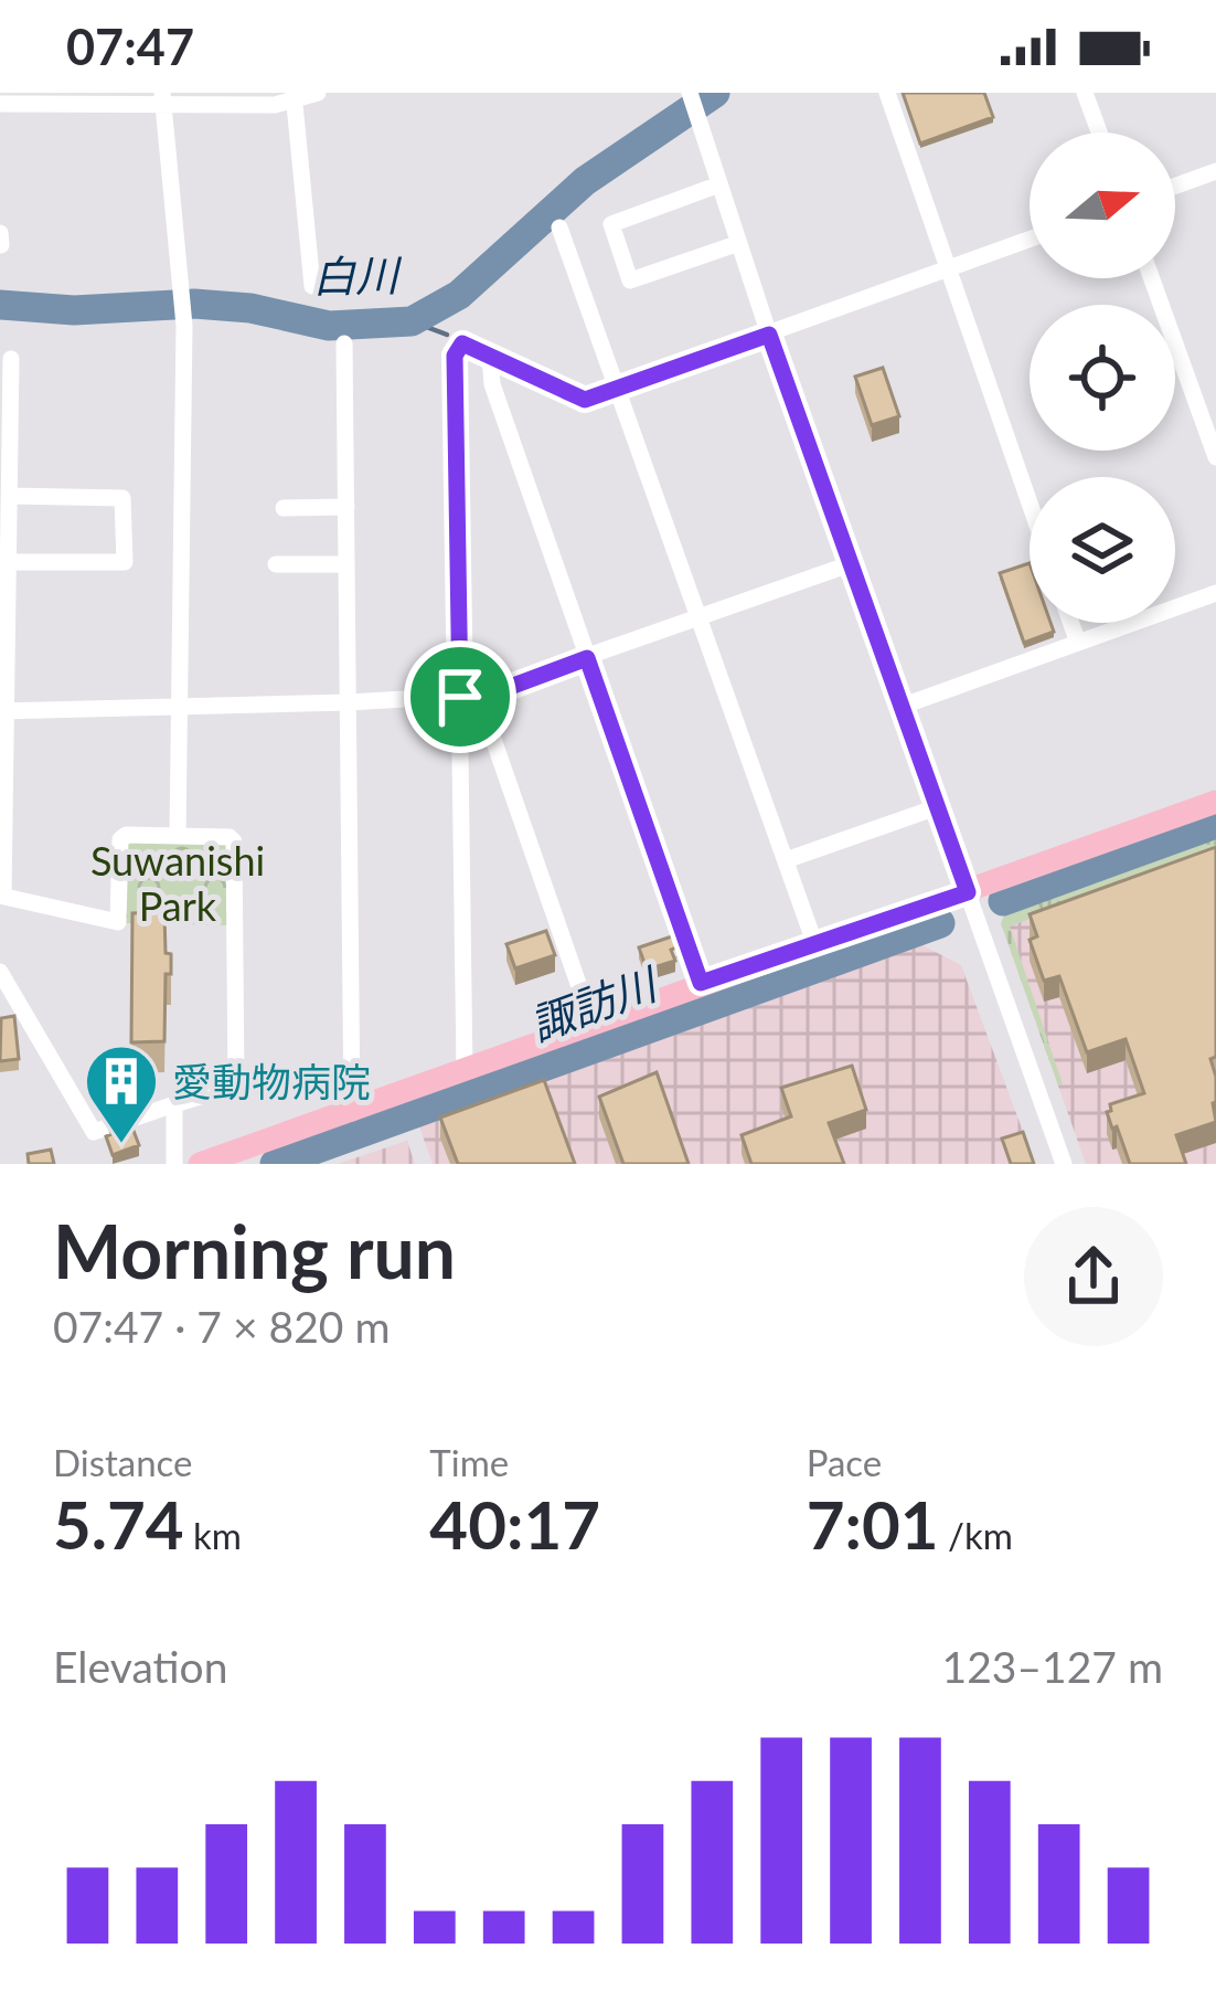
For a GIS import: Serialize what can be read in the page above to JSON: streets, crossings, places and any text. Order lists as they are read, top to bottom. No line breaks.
{"water":["白川","諏訪川"],"parks":["Suwanishi Park"],"places":{"building":["愛動物病院"]},"north":"right","page":{"status":"07:47","heading":["Morning run","07:47 · 7 × 820 m"],"stats":[["Distance","5.74 km"],["Time","40:17"],["Pace","7:01 /km"]],"chart":["Elevation","123–127 m"]}}
